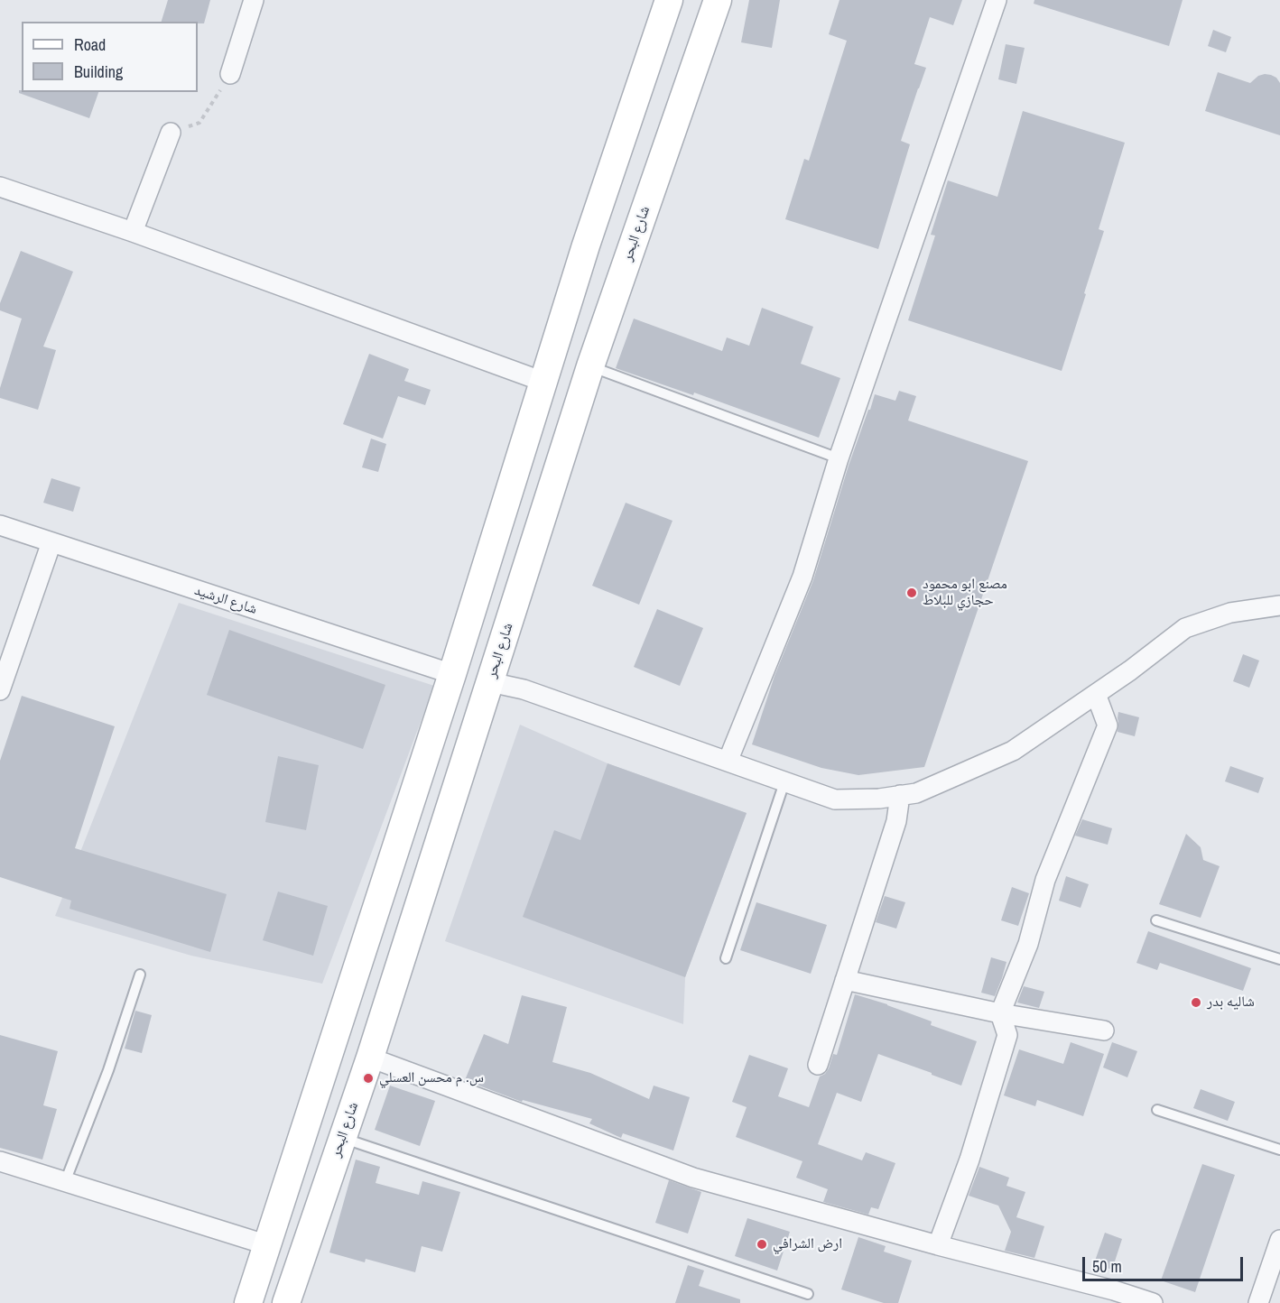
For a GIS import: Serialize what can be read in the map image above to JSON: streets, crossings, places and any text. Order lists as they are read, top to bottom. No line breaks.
{"streets":{"main road":["شارع البحر"],"street":["شارع الرشيد"]},"places":["مصنع ابو محمود حجازي للبلاط","شاليه بدر","س. م محسن العسلي","ارض الشرافي"],"legend":["Road","Building"],"scale_bar":"50 m"}
